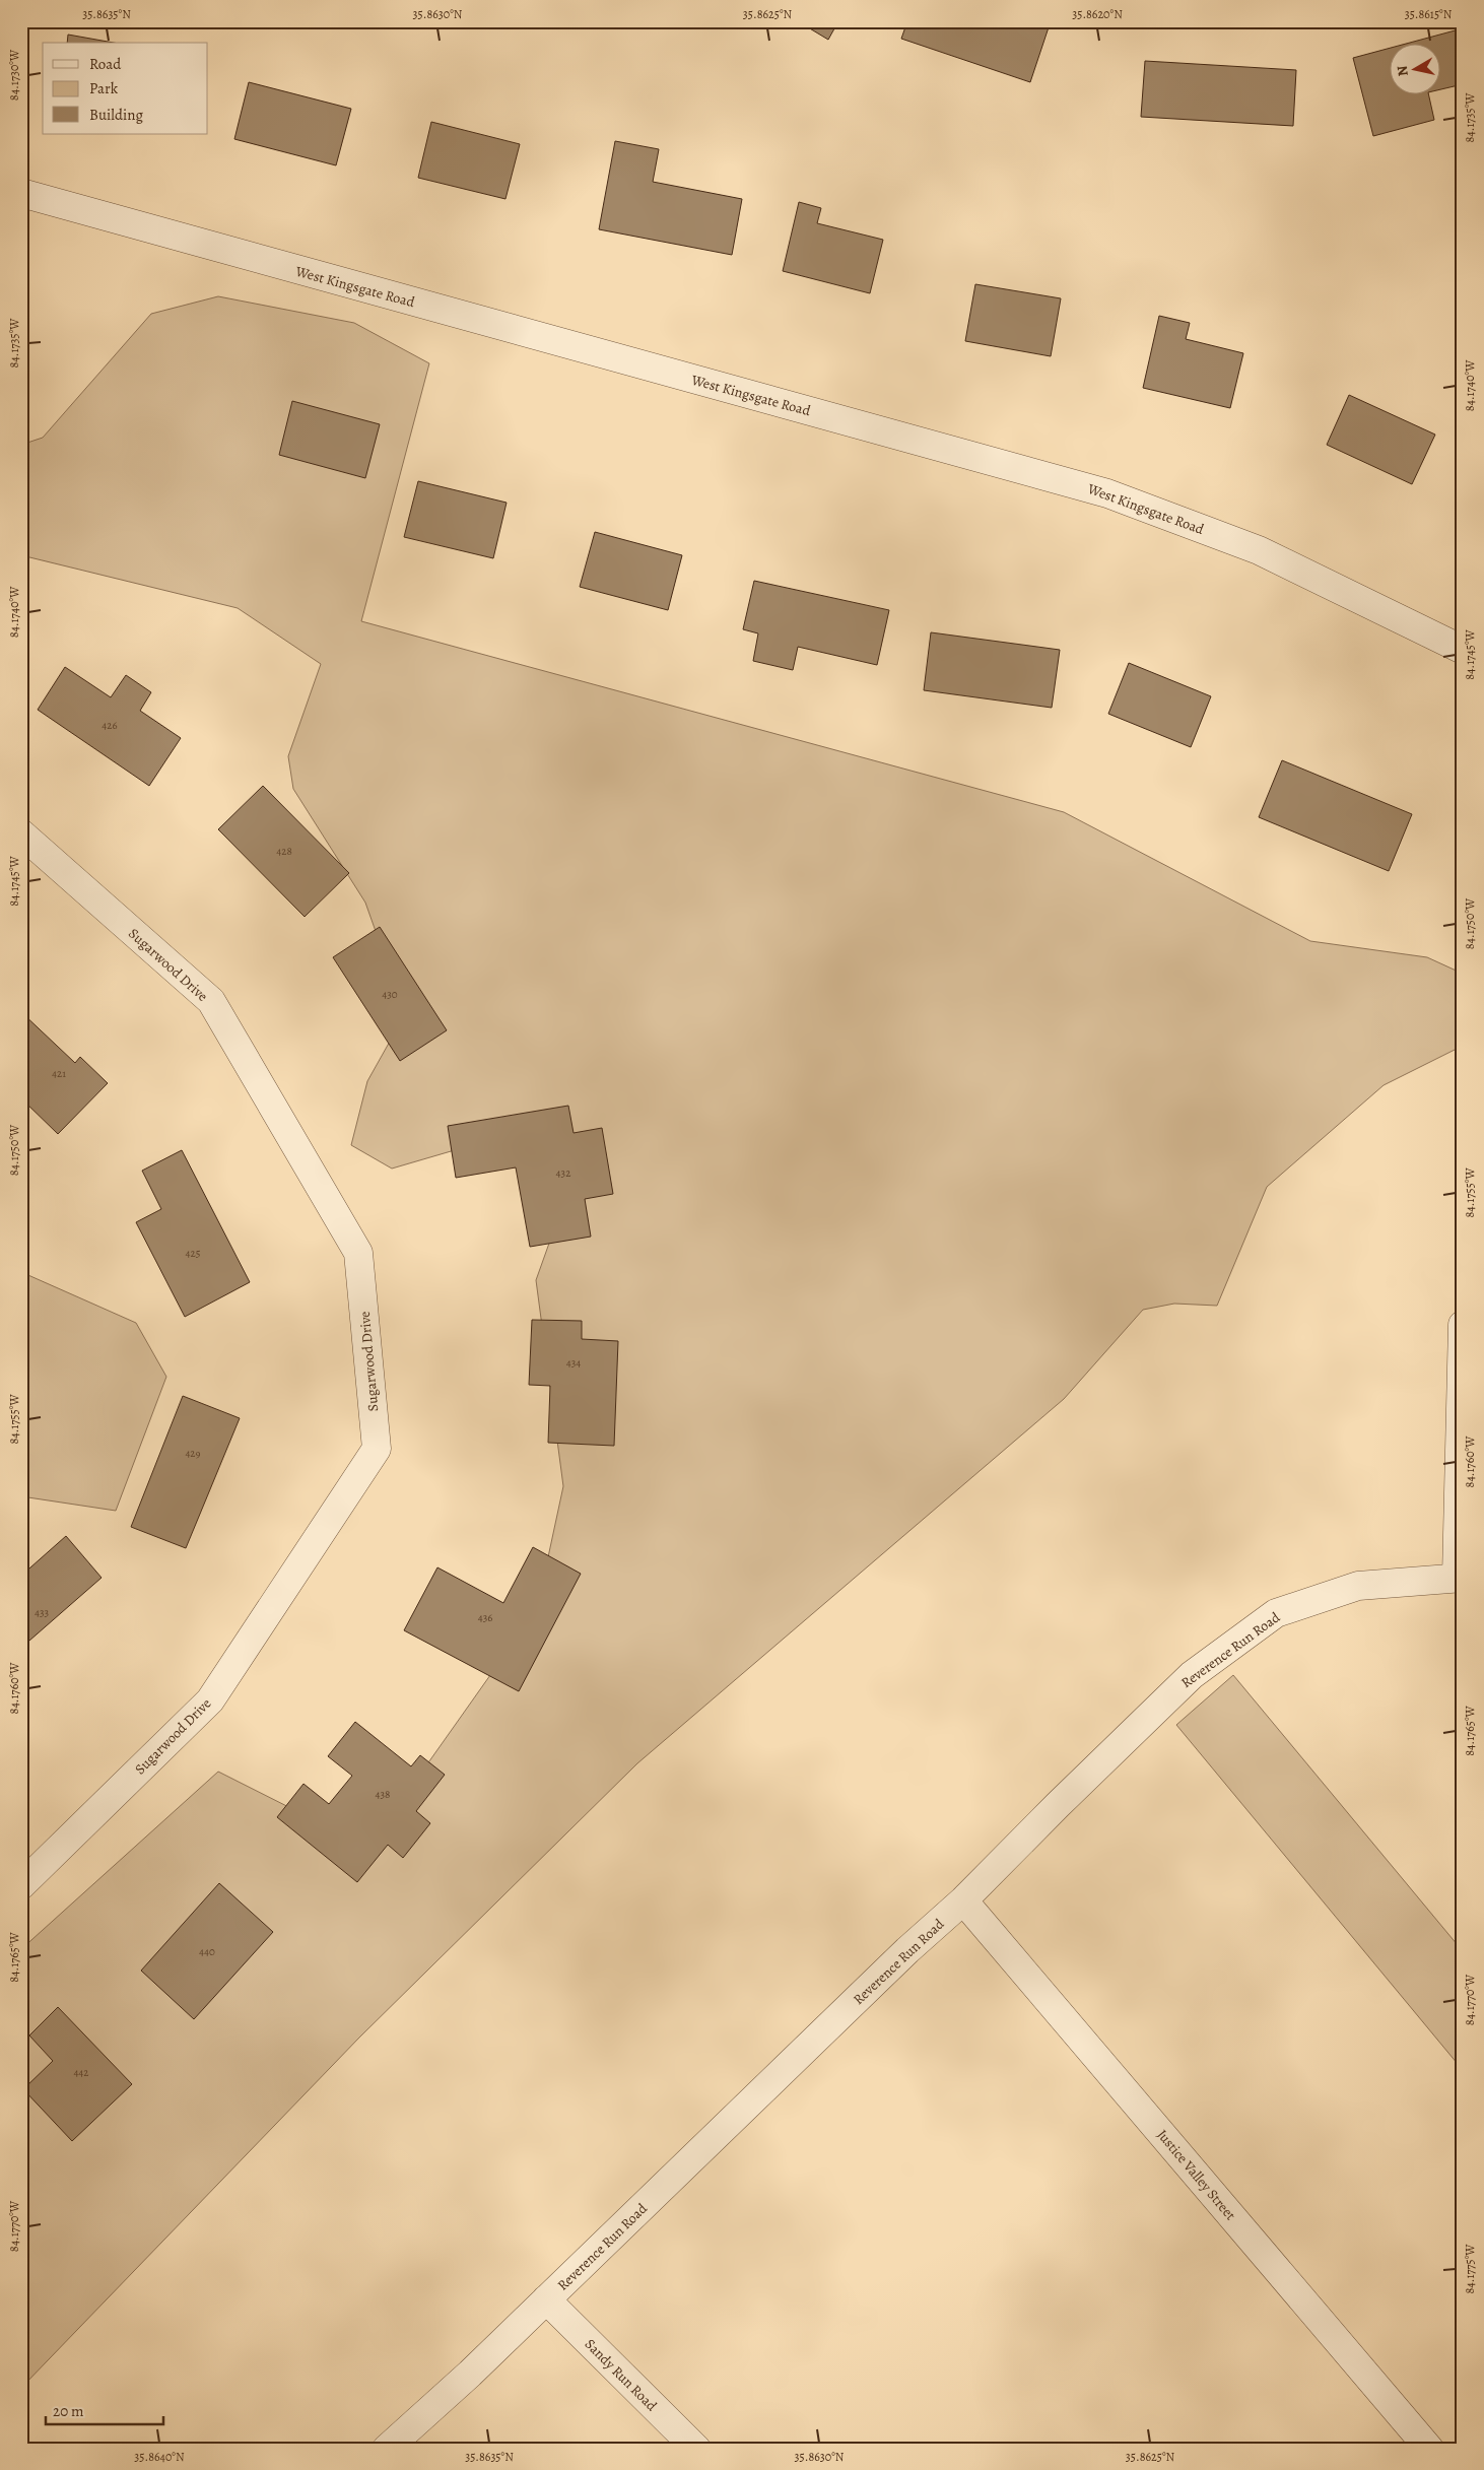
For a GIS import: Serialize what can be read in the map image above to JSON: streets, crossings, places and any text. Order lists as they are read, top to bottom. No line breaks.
{"streets":{"street":["West Kingsgate Road","Sugarwood Drive","Reverence Run Road","Justice Valley Street","Sandy Run Road"]},"crossings":[["Reverence Run Road","Justice Valley Street"],["Reverence Run Road","Sandy Run Road"]],"house_numbers":["426","428","430","421","432","425","434","429","433","436","438","440","442"],"legend":["Road","Park","Building"],"scale_bar":"20 m","north":"left","coordinates":["35.8635°N","35.8630°N","35.8625°N","35.8620°N","35.8615°N","84.1730°W","84.1735°W","84.1740°W","84.1745°W","84.1750°W","84.1755°W","84.1760°W","84.1765°W","84.1770°W","84.1775°W","35.8640°N"]}
